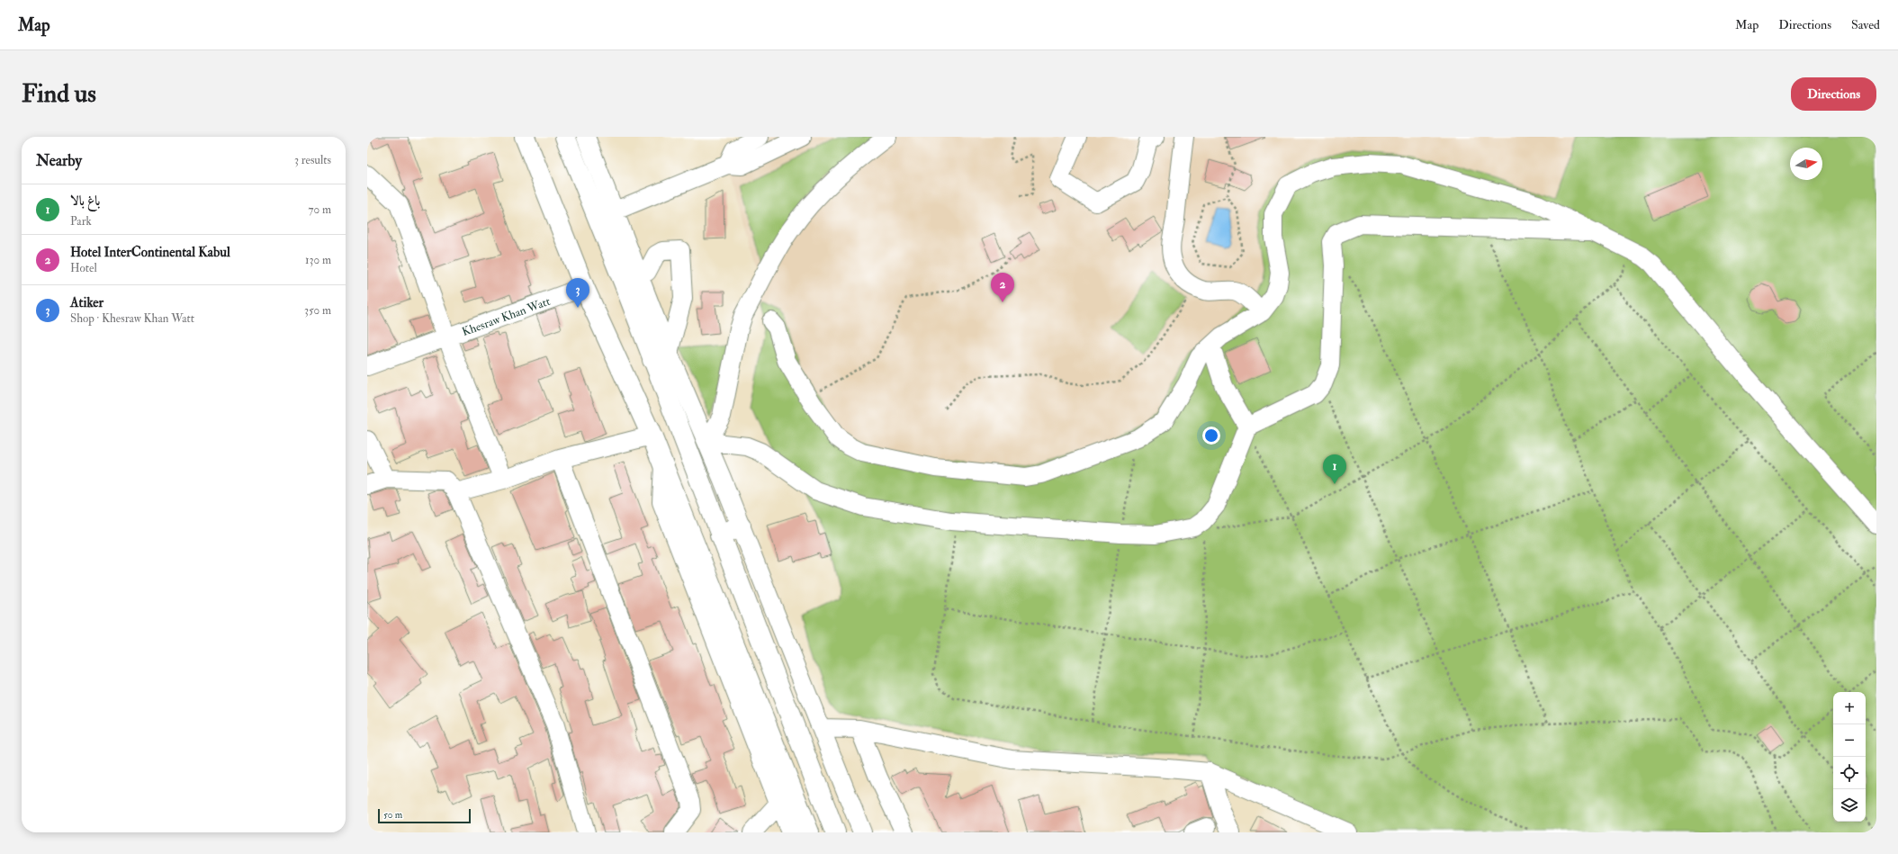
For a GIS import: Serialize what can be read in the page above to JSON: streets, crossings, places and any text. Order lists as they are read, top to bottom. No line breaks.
{"streets":{"street":["Khesraw Khan Watt"]},"scale_bar":"50 m","north":"right","page":{"header":"Map","nav":["Map","Directions","Saved"],"buttons":"Directions","title":"Find us","heading":["Nearby","3 results"],"list":[{"mark":"1","name":"باغ بالا","note":"Park","value":"70 m"},{"mark":"2","name":"Hotel InterContinental Kabul","note":"Hotel","value":"130 m"},{"mark":"3","name":"Atiker","note":"Shop · Khesraw Khan Watt","value":"350 m"}],"pins":["2","3","1"],"map_buttons":["+","−"],"scale":"50 m"}}
